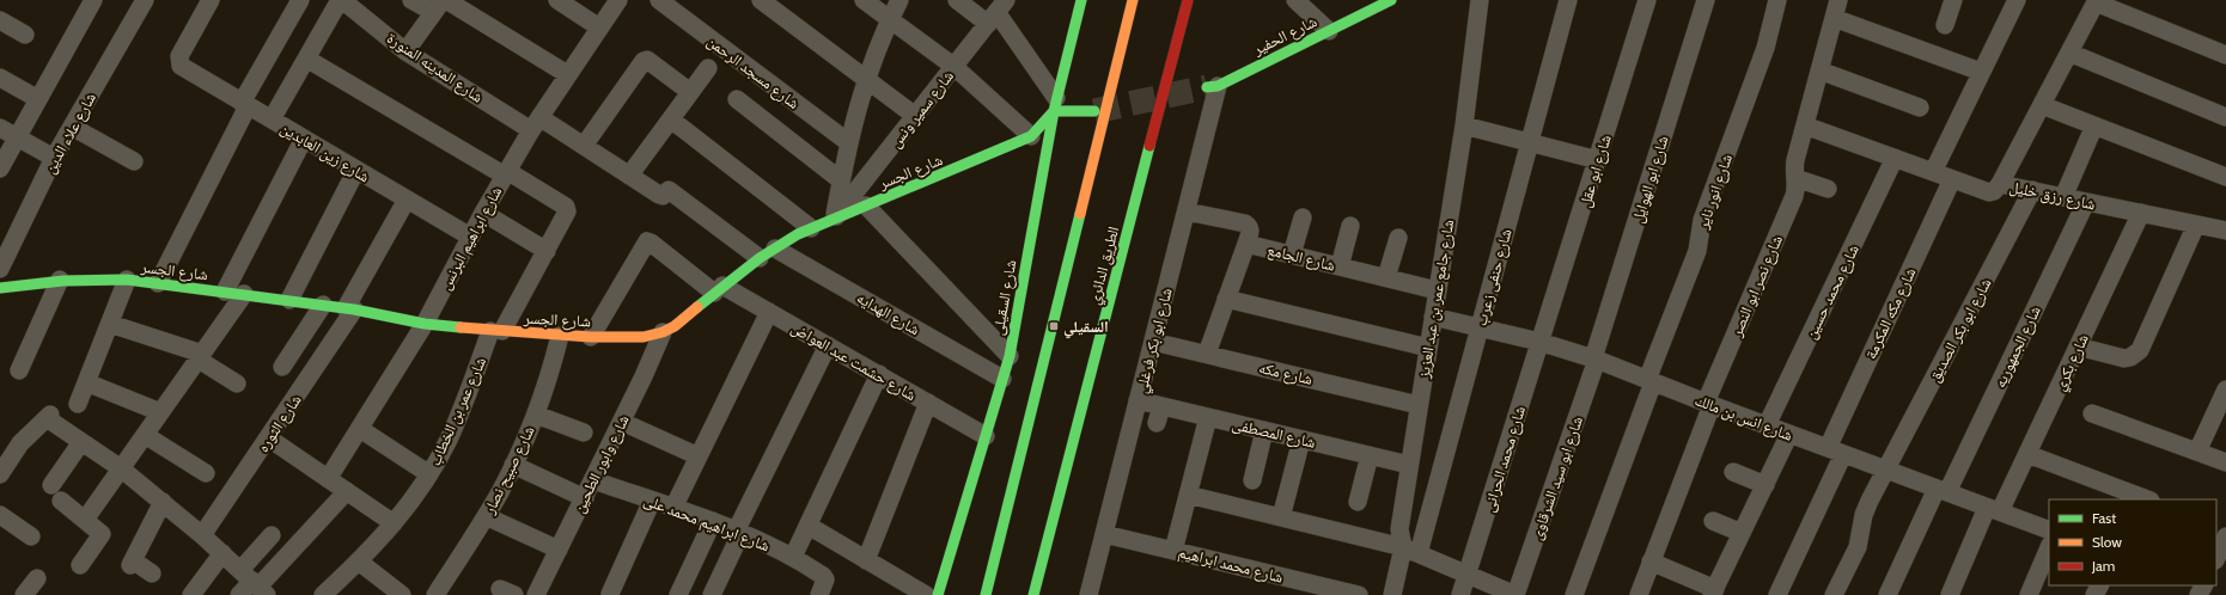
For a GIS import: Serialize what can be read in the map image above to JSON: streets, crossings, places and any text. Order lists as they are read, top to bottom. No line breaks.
{"streets":{"main road":["شارع الحفير","شارع الجسر","الطريق الدائري","شارع السقيلى"],"street":["شارع المدينه المنورة","شارع مسجد الرحمن","شارع سمير ونس","شارع علاء الدين","شارع زين العابدين","شارع ابو عقل","شارع ابو الهوايل","شارع انور ناير","شارع رزق خليل","شارع ابراهيم البرنس","شارع الجامع","شارع حنفى زعرب","شارع نصر ابو النصر","شارع محمد حسين","شارع جامع عمر بن عبد العزيز","شارع الهدايه","شارع مكه المكرمة","شارع ابو بكر الصديق","شارع ابو بكر فرغلي","شارع الجمهوريه","شارع حشمت عبد العواض","شارع بكري","شارع مكه","شارع عمر بن الخطاب","شارع انس بن مالك","شارع الثوره","شارع المصطفى","شارع محمد الحرانى","شارع وابور الطحين","شارع صبيح نصار","شارع ابو سيد الشرقاوى","شارع ابراهيم محمد على","شارع محمد ابراهيم"]},"crossings":[["شارع الحفير","شارع ابو بكر فرغلي"],["شارع المدينه المنورة","شارع الجسر"],["شارع المدينه المنورة","شارع ابراهيم البرنس"],["شارع سمير ونس","شارع الجسر"],["شارع زين العابدين","شارع ابراهيم البرنس"],["شارع زين العابدين","شارع الثوره"],["شارع الجسر","شارع ابراهيم البرنس"],["شارع الجسر","شارع السقيلى"],["شارع الجسر","شارع الهدايه"],["شارع الجسر","شارع حشمت عبد العواض"],["شارع الجسر","شارع عمر بن الخطاب"],["شارع الجسر","شارع الثوره"],["شارع الجسر","شارع وابور الطحين"],["شارع الجسر","شارع صبيح نصار"],["شارع ابو عقل","شارع انس بن مالك"],["شارع ابو عقل","شارع محمد الحرانى"],["شارع ابو الهوايل","شارع انس بن مالك"],["شارع ابو الهوايل","شارع ابو سيد الشرقاوى"],["شارع انور ناير","شارع انس بن مالك"],["شارع رزق خليل","شارع نصر ابو النصر"],["شارع رزق خليل","شارع محمد حسين"],["شارع رزق خليل","شارع مكه المكرمة"],["شارع رزق خليل","شارع ابو بكر الصديق"],["شارع رزق خليل","شارع الجمهوريه"],["شارع رزق خليل","شارع بكري"],["شارع ابراهيم البرنس","شارع عمر بن الخطاب"],["شارع الجامع","شارع جامع عمر بن عبد العزيز"],["شارع الجامع","شارع ابو بكر فرغلي"],["شارع حنفى زعرب","شارع جامع عمر بن عبد العزيز"],["شارع حنفى زعرب","شارع انس بن مالك"],["شارع نصر ابو النصر","شارع انس بن مالك"],["شارع محمد حسين","شارع انس بن مالك"],["شارع السقيلى","شارع الهدايه"],["شارع السقيلى","شارع حشمت عبد العواض"],["شارع جامع عمر بن عبد العزيز","شارع مكه"],["شارع جامع عمر بن عبد العزيز","شارع انس بن مالك"],["شارع جامع عمر بن عبد العزيز","شارع المصطفى"],["شارع مكه المكرمة","شارع انس بن مالك"],["شارع ابو بكر الصديق","شارع انس بن مالك"],["شارع ابو بكر فرغلي","شارع مكه"],["شارع ابو بكر فرغلي","شارع المصطفى"],["شارع ابو بكر فرغلي","شارع محمد ابراهيم"],["شارع الجمهوريه","شارع انس بن مالك"],["شارع بكري","شارع انس بن مالك"],["شارع انس بن مالك","شارع محمد الحرانى"],["شارع انس بن مالك","شارع ابو سيد الشرقاوى"],["شارع وابور الطحين","شارع ابراهيم محمد على"]],"places":{"transit":["السقيلي"]},"legend":["Fast","Slow","Jam"]}
